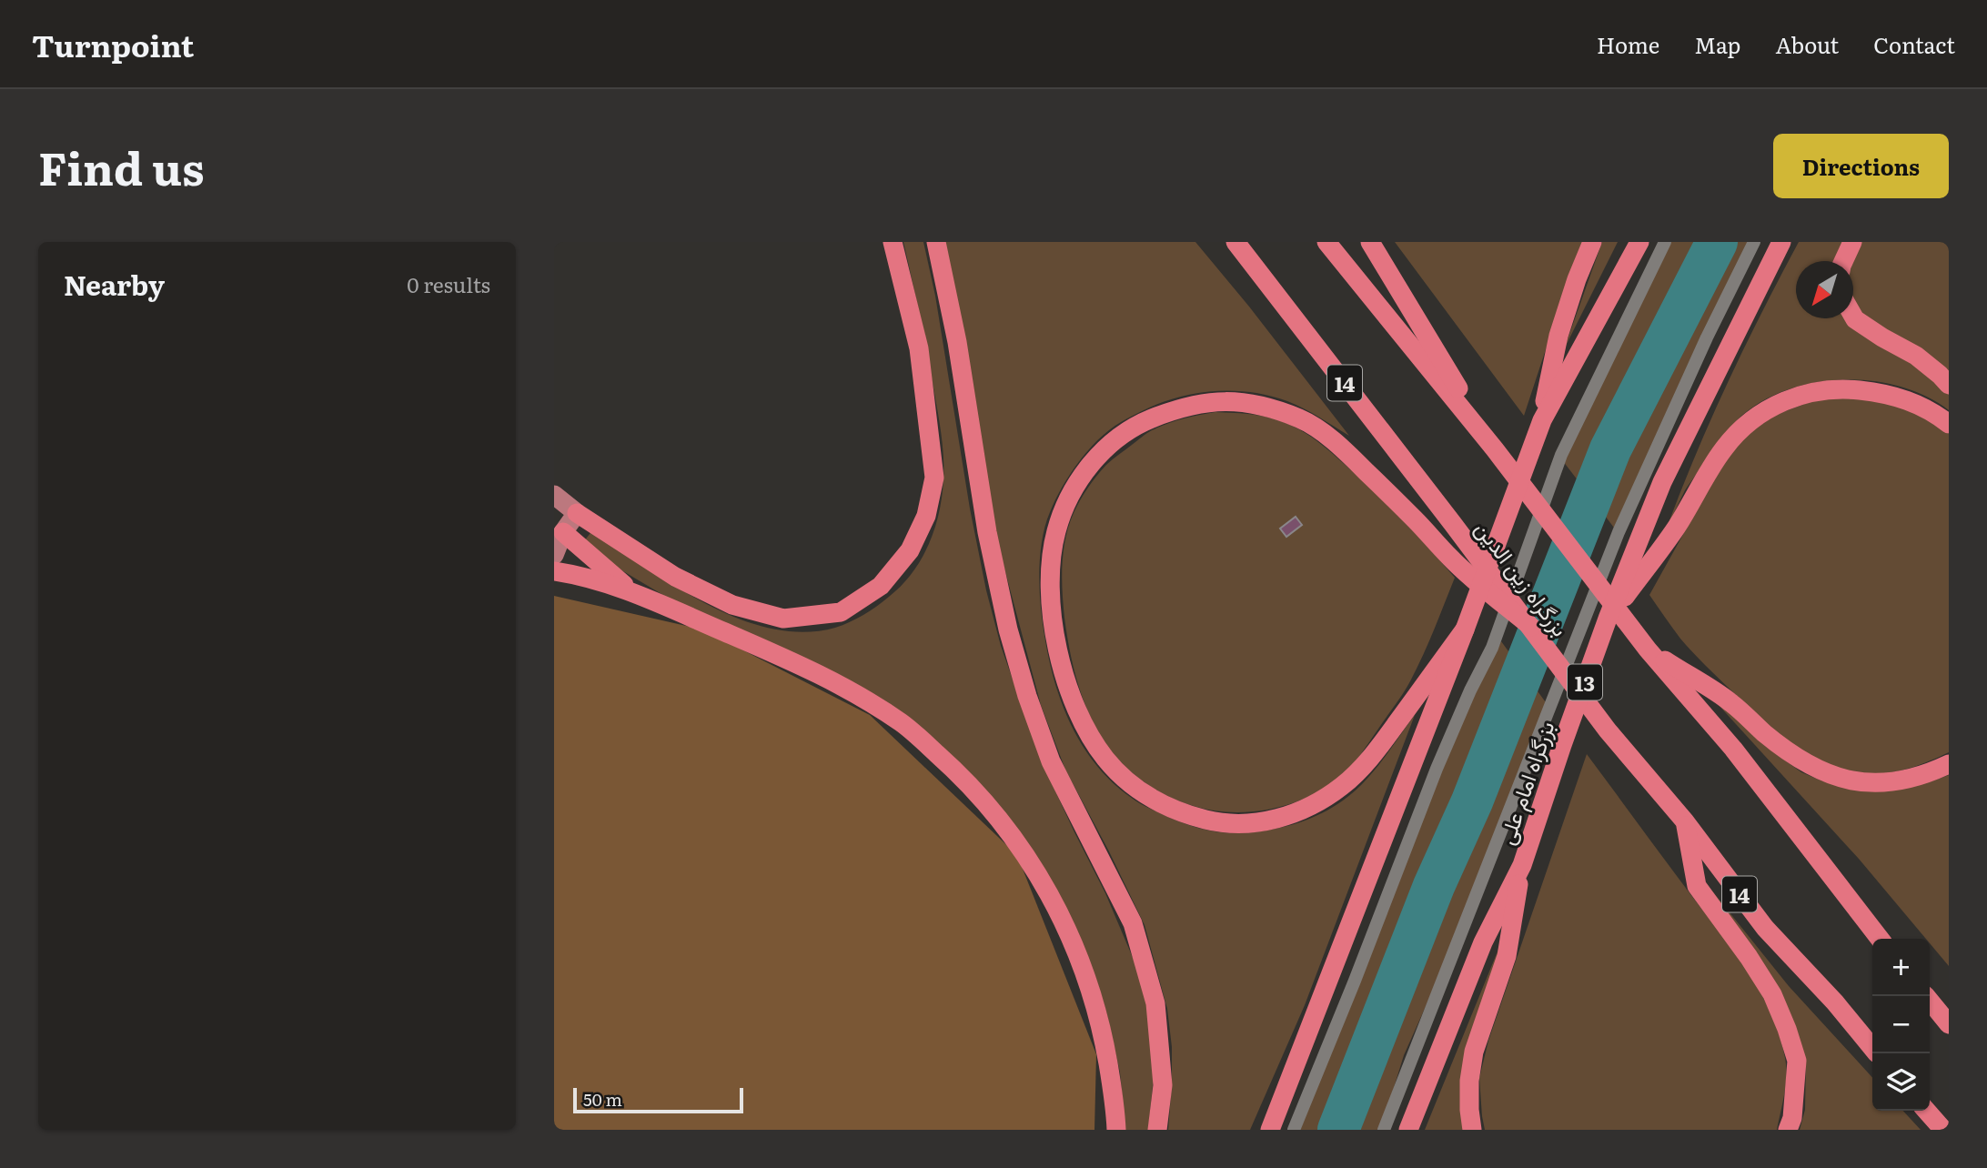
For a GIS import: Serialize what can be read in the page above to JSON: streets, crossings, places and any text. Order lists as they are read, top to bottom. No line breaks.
{"streets":{"highway":["14","بزرگراه زین الدین","13","بزرگراه امام علی"]},"scale_bar":"50 m","north":"bottom left","page":{"header":"Turnpoint","nav":["Home","Map","About","Contact"],"title":"Find us","buttons":"Directions","heading":["Nearby","0 results"],"map_buttons":["+","−"],"scale":"50 m"}}
